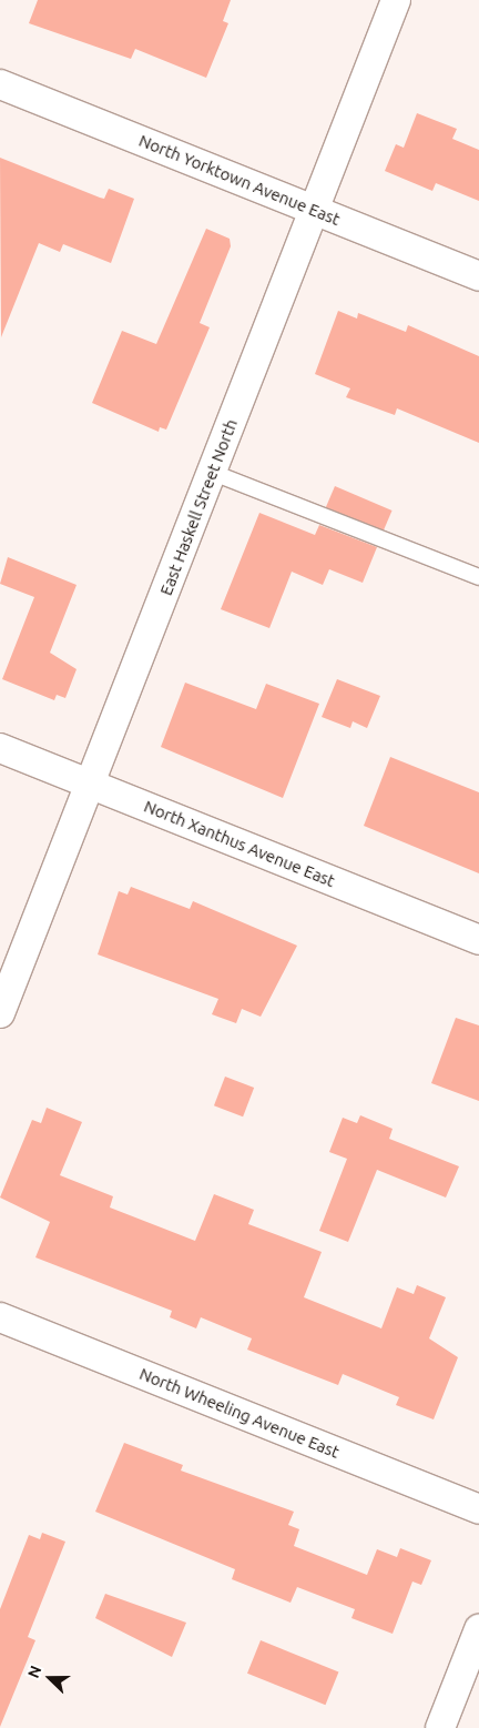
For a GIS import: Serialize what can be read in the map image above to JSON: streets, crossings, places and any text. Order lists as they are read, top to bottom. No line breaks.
{"streets":{"street":["North Yorktown Avenue East","East Haskell Street North","North Xanthus Avenue East","North Wheeling Avenue East"]},"crossings":[["North Yorktown Avenue East","East Haskell Street North"],["East Haskell Street North","North Xanthus Avenue East"]],"north":"left"}
